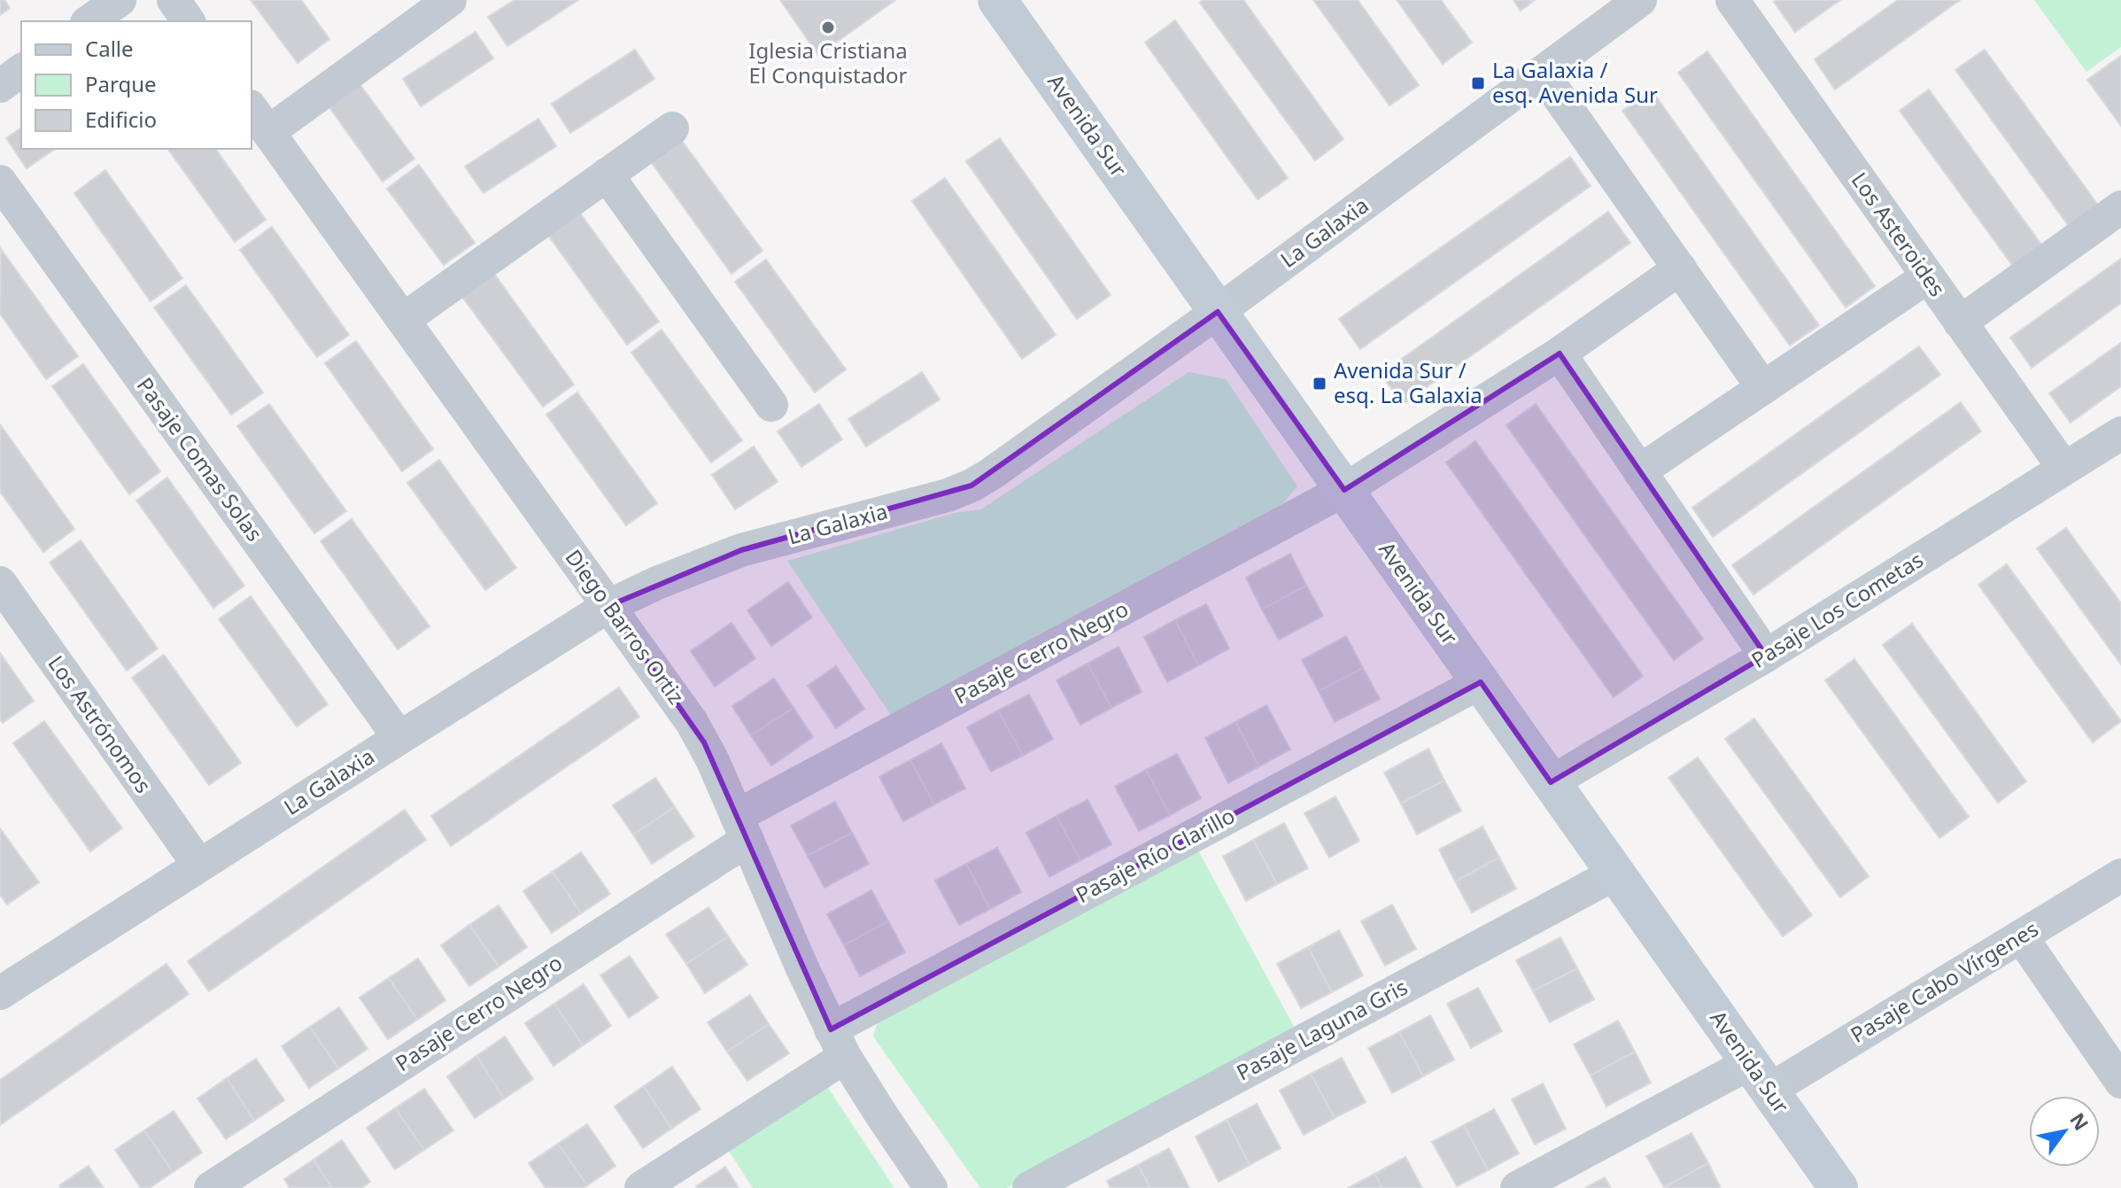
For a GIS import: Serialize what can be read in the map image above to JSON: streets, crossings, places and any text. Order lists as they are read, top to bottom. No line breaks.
{"streets":{"street":["Avenida Sur","La Galaxia","Los Asteroides","Pasaje Comas Solas","Pasaje Los Cometas","Diego Barros Ortiz","Pasaje Cerro Negro","Los Astrónomos","Pasaje Río Clarillo","Pasaje Cabo Vírgenes","Pasaje Laguna Gris"]},"crossings":[["Avenida Sur","La Galaxia"],["Avenida Sur","Pasaje Los Cometas"],["Avenida Sur","Pasaje Cerro Negro"],["Avenida Sur","Pasaje Río Clarillo"],["Avenida Sur","Pasaje Cabo Vírgenes"],["Avenida Sur","Pasaje Laguna Gris"],["La Galaxia","Pasaje Comas Solas"],["La Galaxia","Diego Barros Ortiz"],["La Galaxia","Los Astrónomos"],["Los Asteroides","Pasaje Los Cometas"],["Diego Barros Ortiz","Pasaje Cerro Negro"],["Diego Barros Ortiz","Pasaje Río Clarillo"]],"places":{"other":["Iglesia Cristiana El Conquistador"],"transit":["La Galaxia / esq. Avenida Sur","Avenida Sur / esq. La Galaxia"]},"legend":["Calle","Parque","Edificio"],"north":"top right"}
